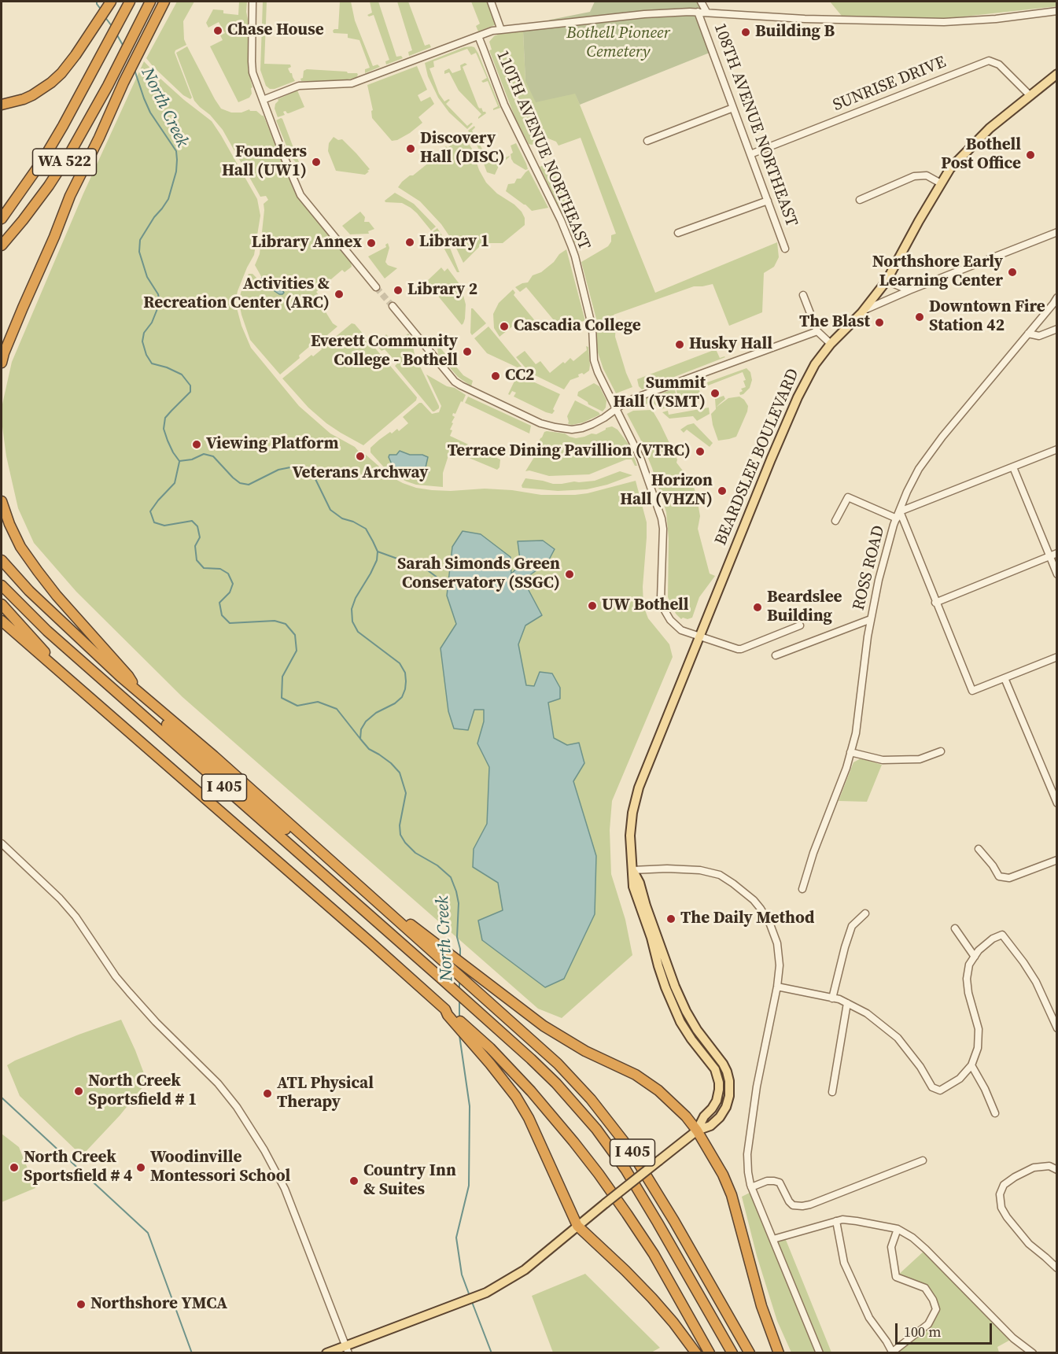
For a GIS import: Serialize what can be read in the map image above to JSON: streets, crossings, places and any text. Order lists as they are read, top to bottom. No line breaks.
{"streets":{"highway":["WA 522","I 405"],"main road":["BEARDSLEE BOULEVARD"],"street":["SUNRISE DRIVE","108TH AVENUE NORTHEAST","110TH AVENUE NORTHEAST","ROSS ROAD"]},"crossings":[["SUNRISE DRIVE","108TH AVENUE NORTHEAST"],["SUNRISE DRIVE","BEARDSLEE BOULEVARD"],["110TH AVENUE NORTHEAST","BEARDSLEE BOULEVARD"]],"water":["North Creek"],"parks":["Bothell Pioneer Cemetery"],"places":["Chase House","Building B","Discovery Hall (DISC)","Bothell Post Office","Founders Hall (UW1)","Library 1","Library Annex","Northshore Early Learning Center","Library 2","Activities & Recreation Center (ARC)","Downtown Fire Station 42","The Blast","Cascadia College","Husky Hall","Everett Community College - Bothell","CC2","Summit Hall (VSMT)","Viewing Platform","Terrace Dining Pavillion (VTRC)","Veterans Archway","Horizon Hall (VHZN)","Sarah Simonds Green Conservatory (SSGC)","UW Bothell","Beardslee Building","The Daily Method","North Creek Sportsfield # 1","ATL Physical Therapy","North Creek Sportsfield # 4","Woodinville Montessori School","Country Inn & Suites","Northshore YMCA"],"scale_bar":"100 m"}
